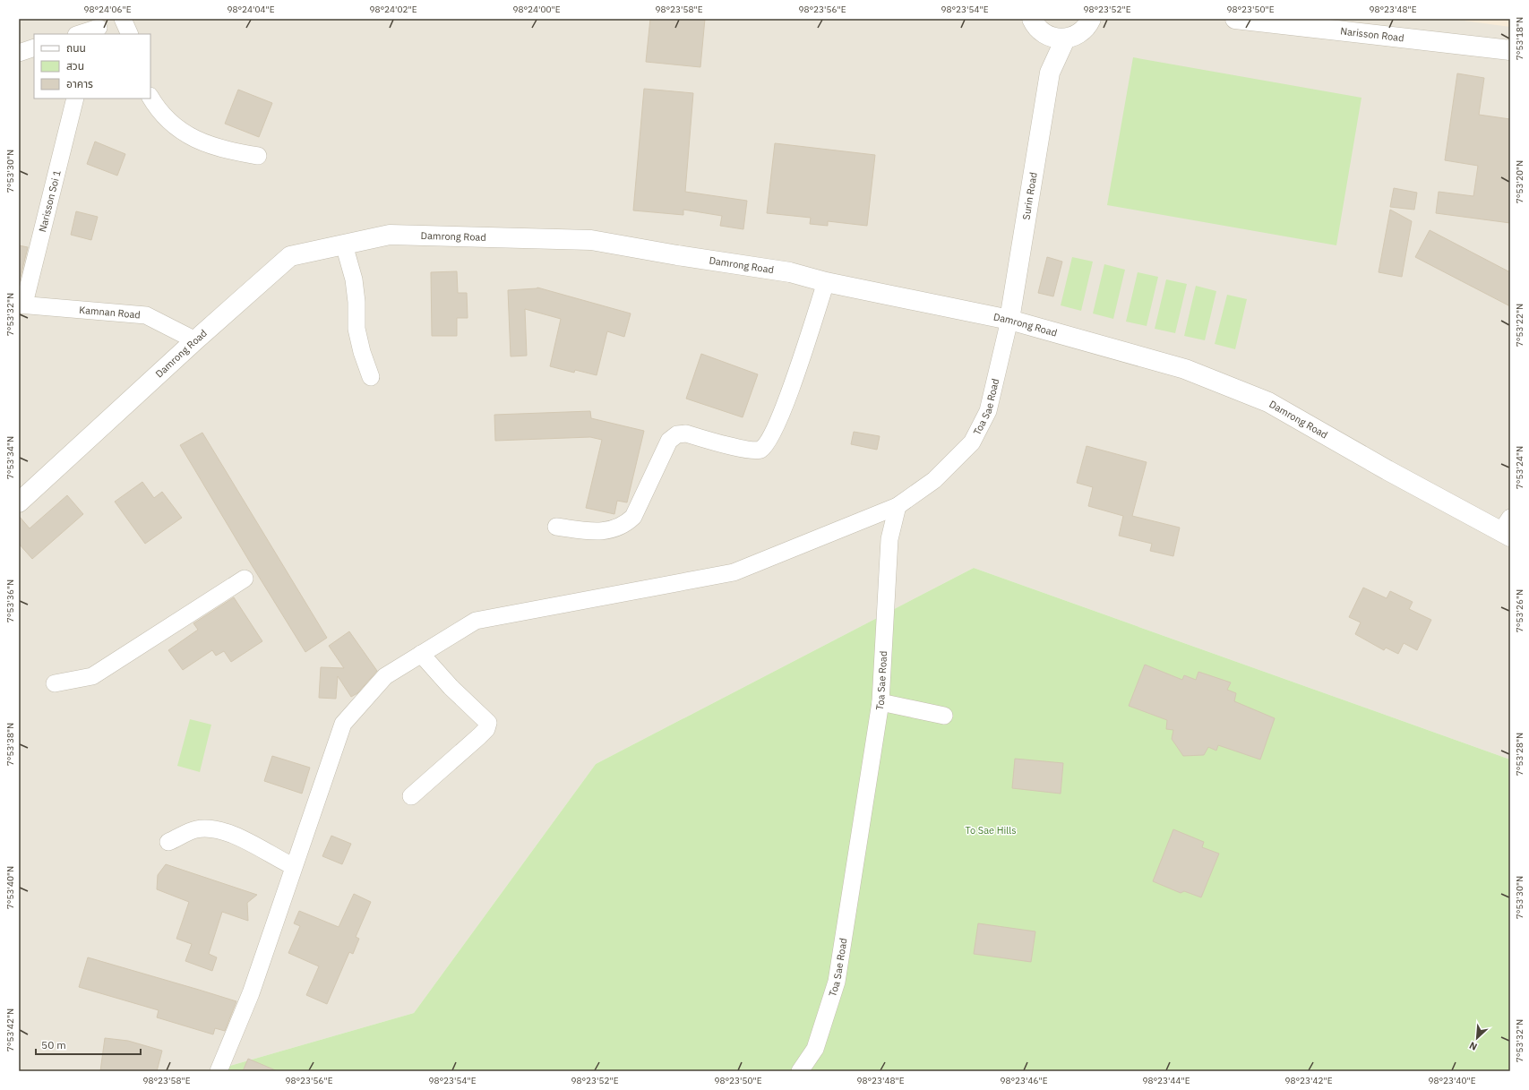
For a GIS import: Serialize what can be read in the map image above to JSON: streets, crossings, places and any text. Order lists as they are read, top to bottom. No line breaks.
{"streets":{"street":["Narisson Road","Surin Road","Narisson Soi 1","Damrong Road","Kamnan Road","Toa Sae Road"]},"crossings":[["Surin Road","Damrong Road"],["Surin Road","Toa Sae Road"],["Narisson Soi 1","Kamnan Road"],["Damrong Road","Kamnan Road"],["Damrong Road","Toa Sae Road"]],"parks":["To Sae Hills"],"legend":["ถนน","สวน","อาคาร"],"scale_bar":"50 m","north":"bottom left","coordinates":["98°24'06\"E","98°24'04\"E","98°24'02\"E","98°24'00\"E","98°23'58\"E","98°23'56\"E","98°23'54\"E","98°23'52\"E","98°23'50\"E","98°23'48\"E","7°53'18\"N","7°53'30\"N","7°53'20\"N","7°53'32\"N","7°53'22\"N","7°53'34\"N","7°53'24\"N","7°53'36\"N","7°53'26\"N","7°53'38\"N","7°53'28\"N","7°53'40\"N","7°53'42\"N","98°23'46\"E","98°23'44\"E","98°23'42\"E","98°23'40\"E"]}
